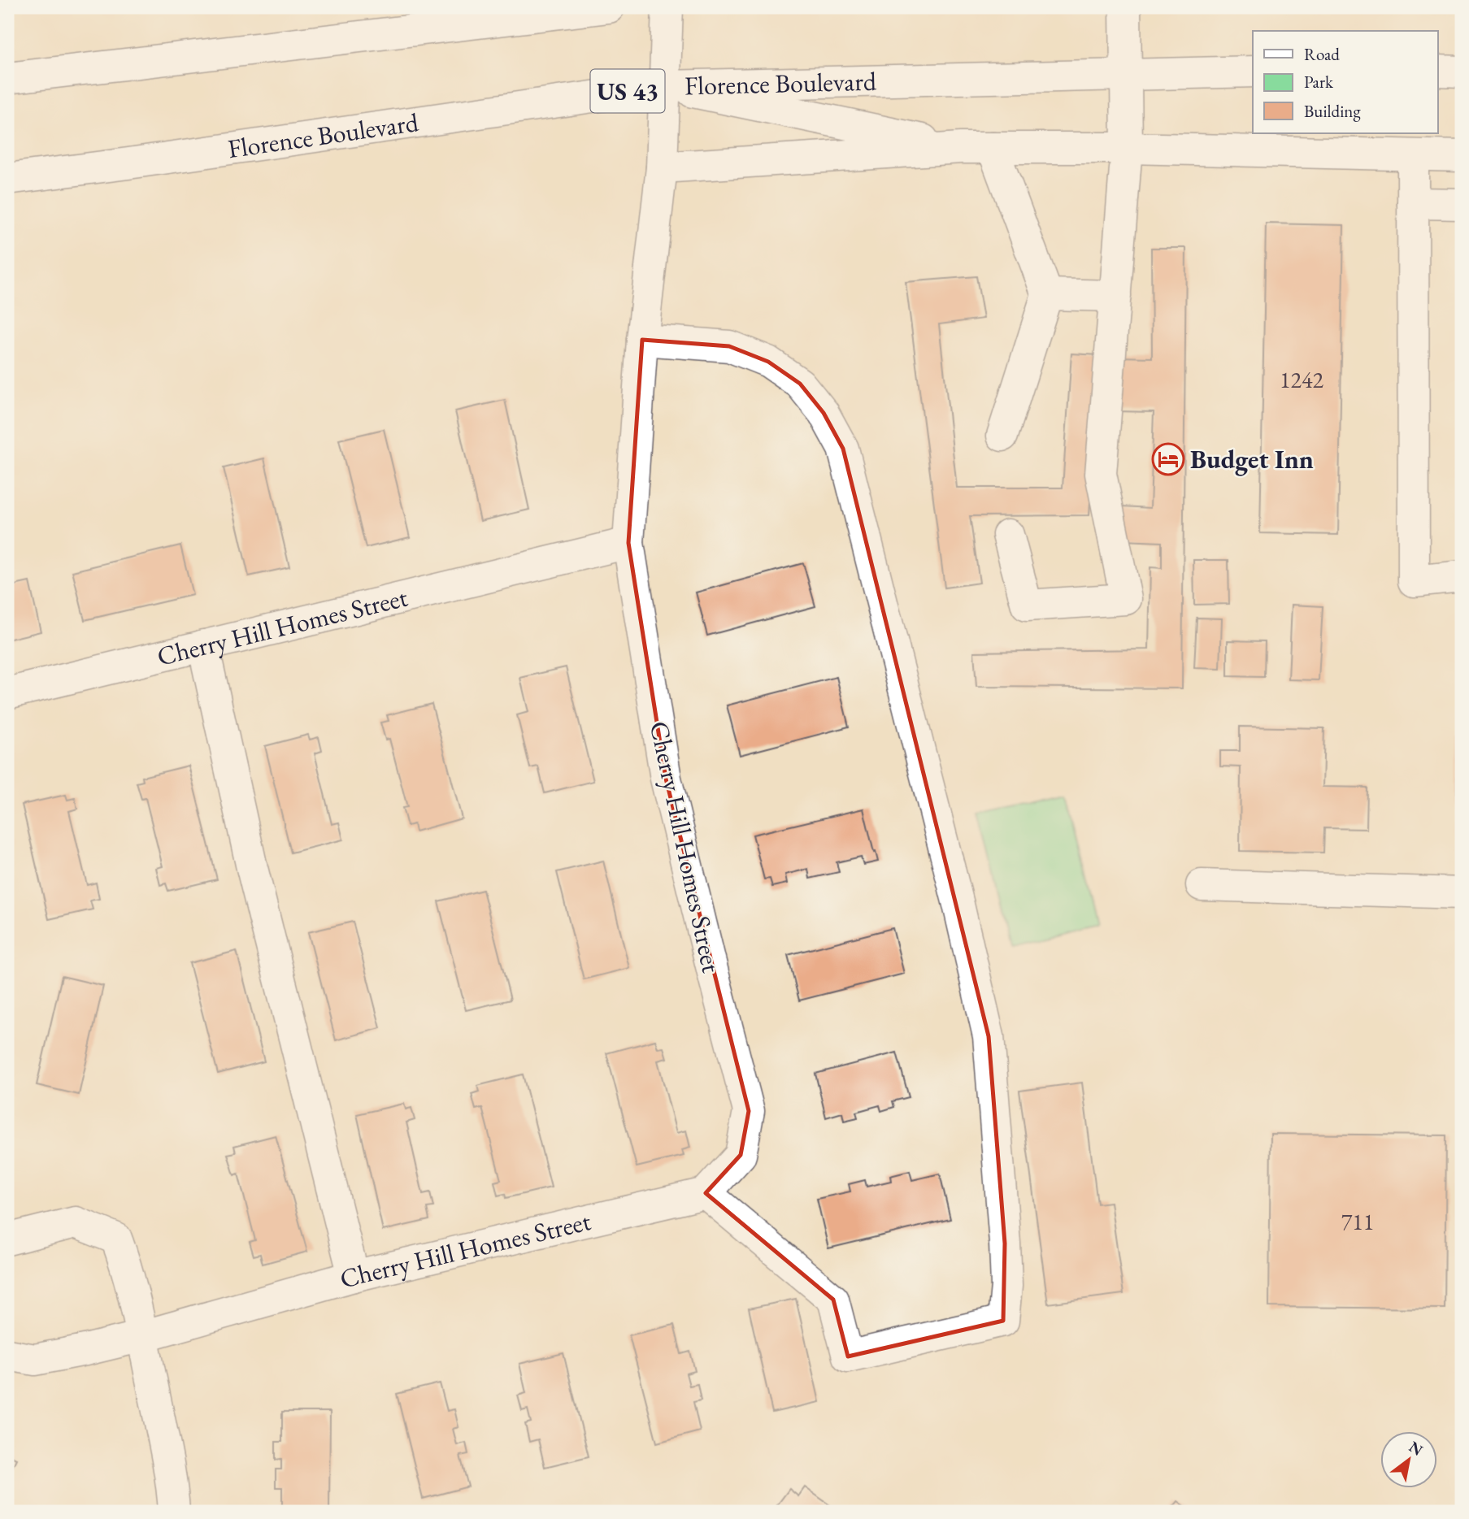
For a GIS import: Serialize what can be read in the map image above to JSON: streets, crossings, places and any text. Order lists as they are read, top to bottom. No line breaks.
{"streets":{"main road":["Florence Boulevard","US 43","Cherry Hill Homes Street"]},"places":{"hotel":["Budget Inn"]},"house_numbers":["1242","711"],"legend":["Road","Park","Building"],"north":"top right"}
